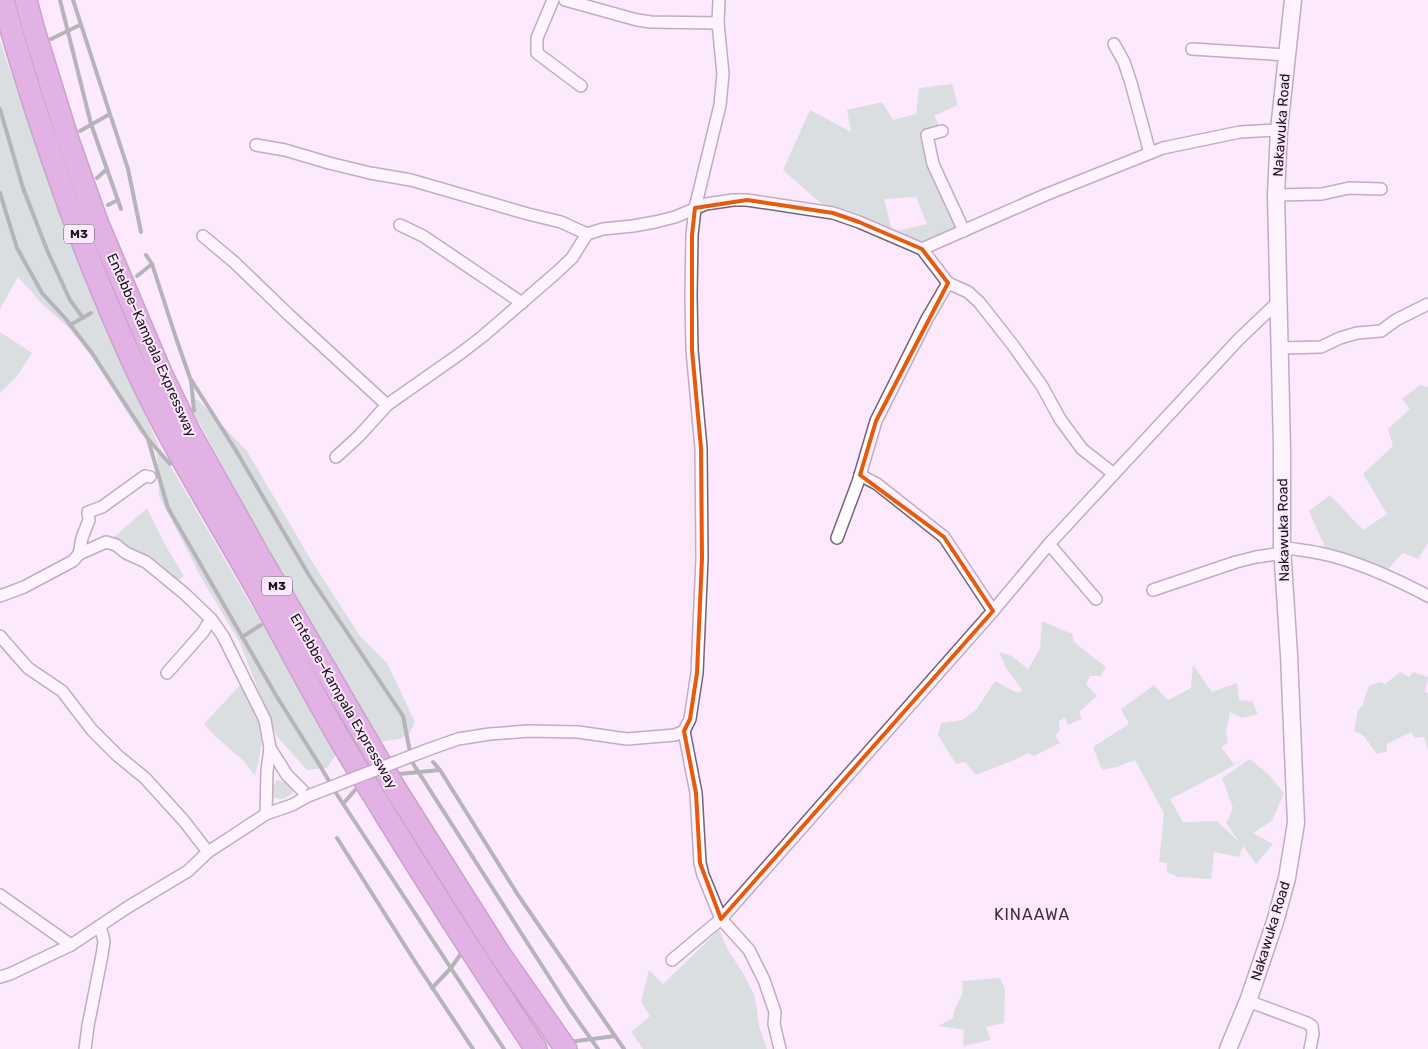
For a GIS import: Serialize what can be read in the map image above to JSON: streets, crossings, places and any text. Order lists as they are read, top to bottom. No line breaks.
{"streets":{"highway":["M3","Entebbe–Kampala Expressway"],"main road":["Nakawuka Road"]},"districts":["KINAAWA"]}
